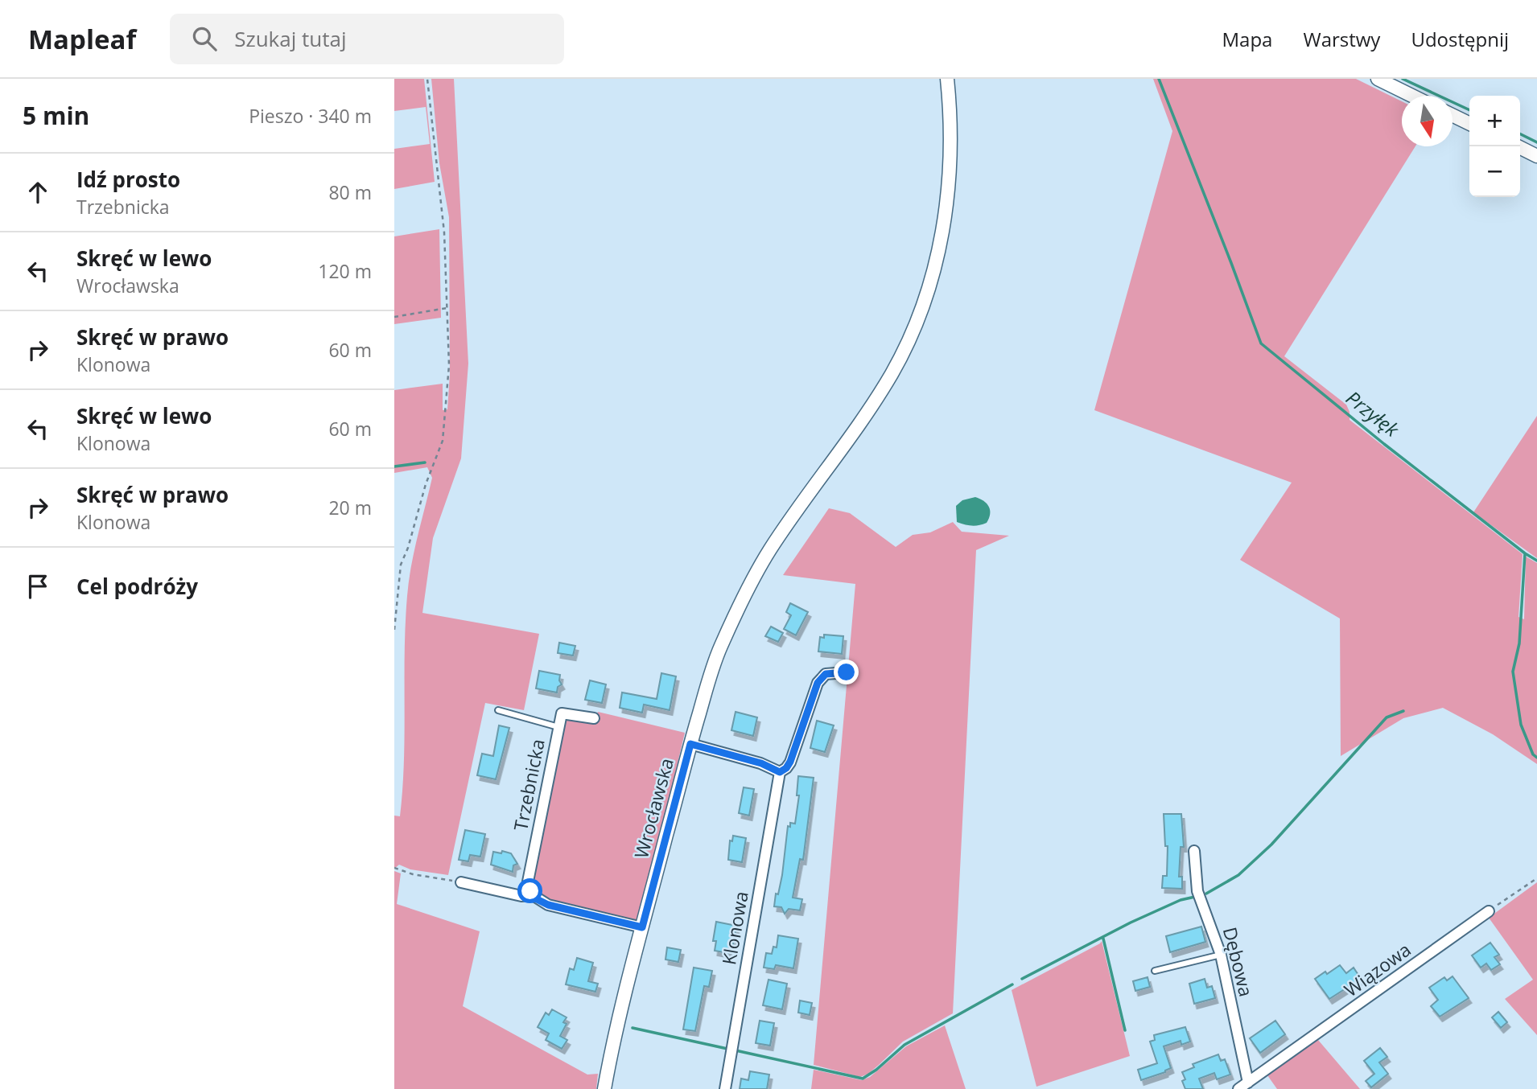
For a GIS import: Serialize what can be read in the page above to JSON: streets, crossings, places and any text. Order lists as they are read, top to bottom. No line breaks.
{"streets":{"street":["Trzebnicka","Wrocławska","Klonowa","Dębowa","Wiązowa"]},"crossings":[["Dębowa","Wiązowa"]],"water":["Przyłęk"],"north":"bottom","page":{"header":"Mapleaf","search":"Szukaj tutaj","nav":["Mapa","Warstwy","Udostępnij"],"heading":["5 min","Pieszo · 340 m"],"map_buttons":["+","−"],"list":[["Idź prosto","Trzebnicka","80 m"],["Skręć w lewo","Wrocławska","120 m"],["Skręć w prawo","Klonowa","60 m"],["Skręć w lewo","Klonowa","60 m"],["Skręć w prawo","Klonowa","20 m"],"Cel podróży"]}}
